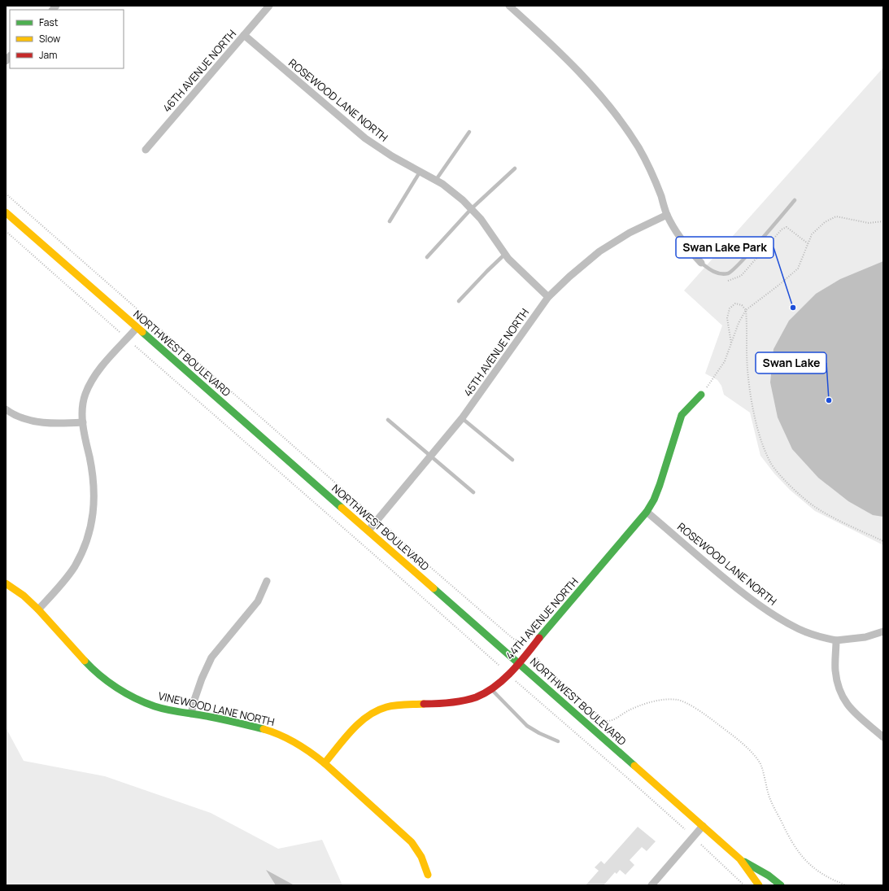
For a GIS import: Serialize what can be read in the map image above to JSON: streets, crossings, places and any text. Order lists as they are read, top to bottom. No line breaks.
{"streets":{"street":["46TH AVENUE NORTH","ROSEWOOD LANE NORTH","45TH AVENUE NORTH","NORTHWEST BOULEVARD","44TH AVENUE NORTH","VINEWOOD LANE NORTH"]},"crossings":[["46TH AVENUE NORTH","ROSEWOOD LANE NORTH"],["ROSEWOOD LANE NORTH","45TH AVENUE NORTH"],["ROSEWOOD LANE NORTH","44TH AVENUE NORTH"],["45TH AVENUE NORTH","NORTHWEST BOULEVARD"],["NORTHWEST BOULEVARD","44TH AVENUE NORTH"],["44TH AVENUE NORTH","VINEWOOD LANE NORTH"]],"places":["Swan Lake Park","Swan Lake"],"legend":["Fast","Slow","Jam"]}
